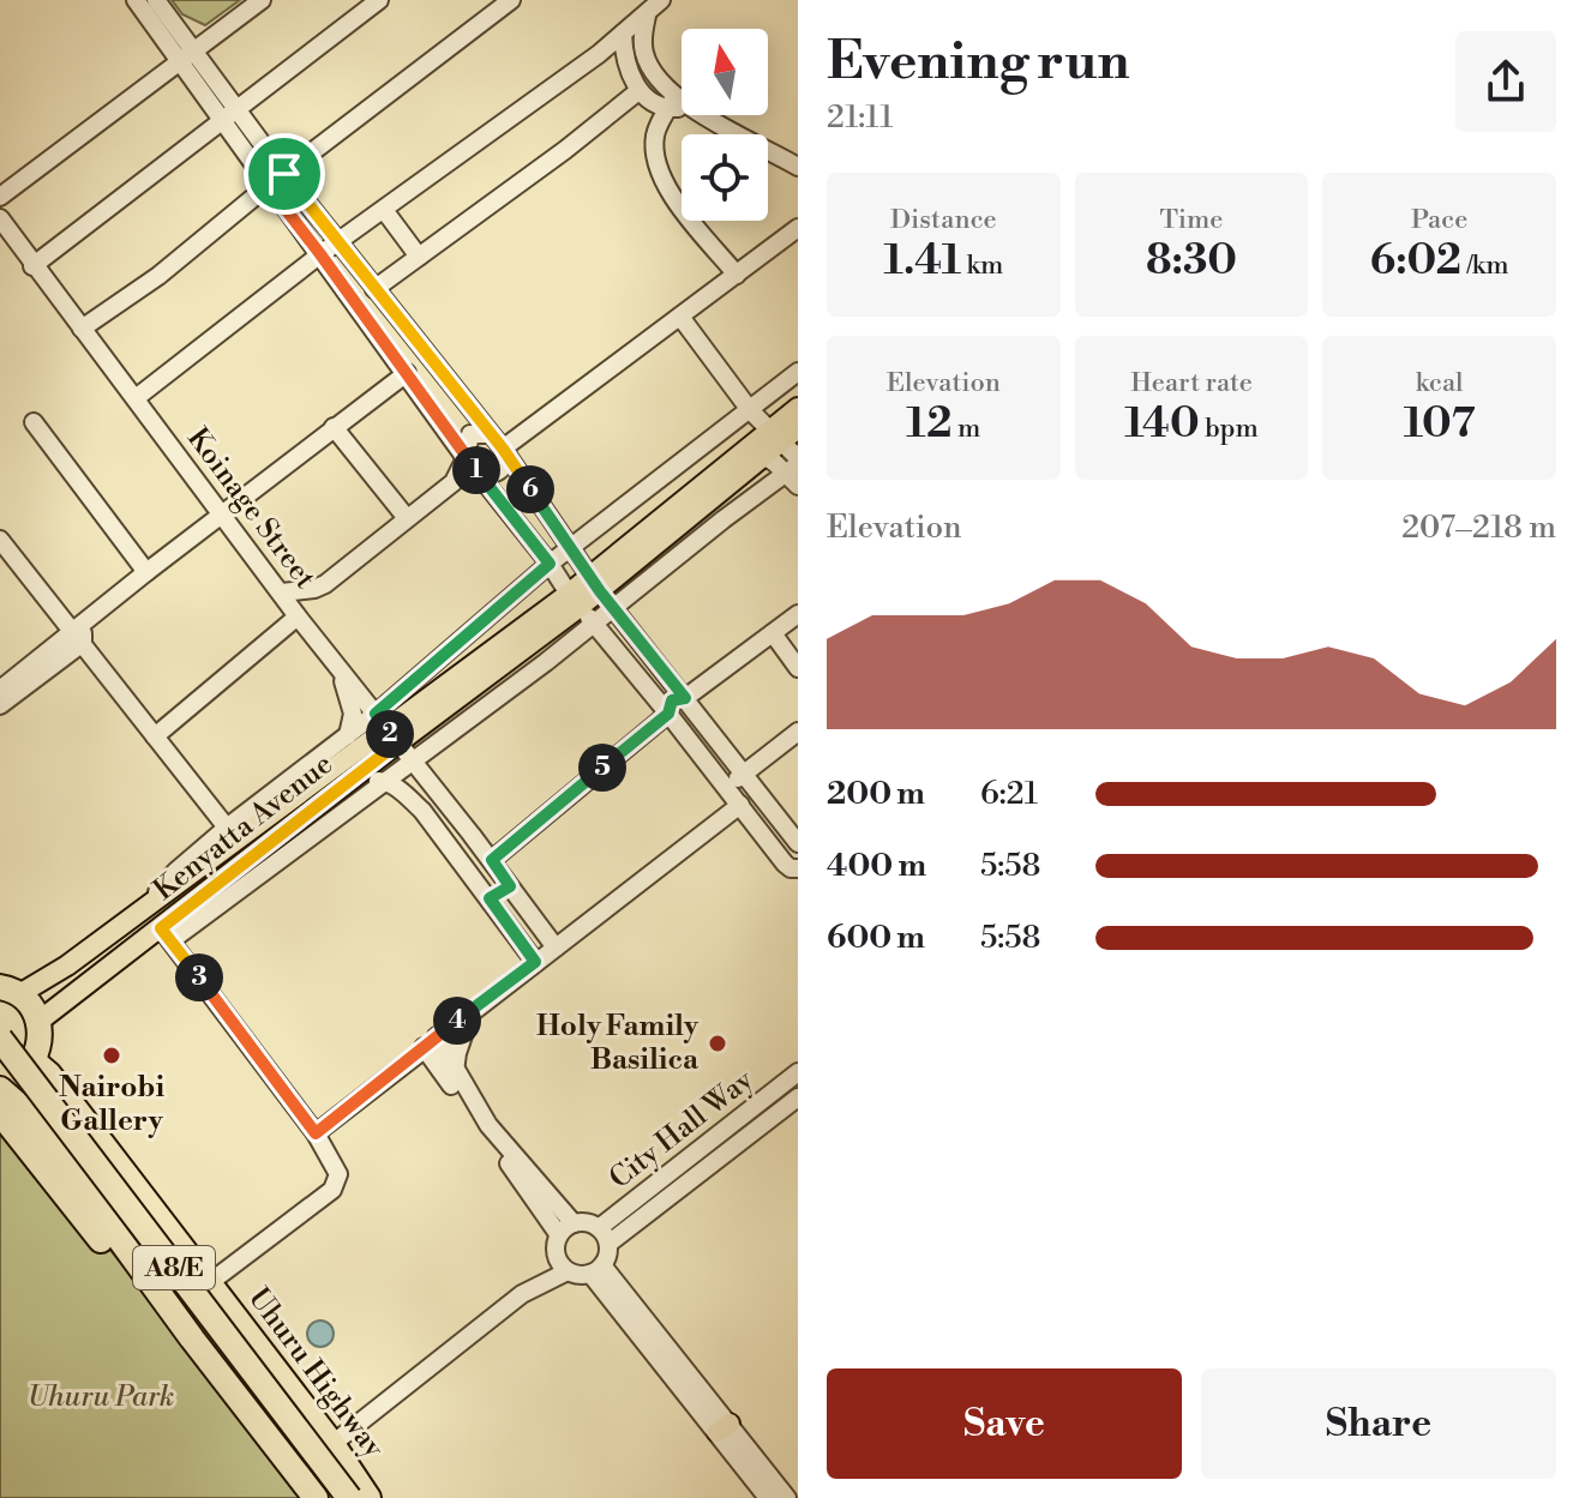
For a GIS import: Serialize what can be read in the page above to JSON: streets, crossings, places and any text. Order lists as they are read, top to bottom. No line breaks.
{"streets":{"highway":["A8/E","Uhuru Highway"],"main road":["Kenyatta Avenue"],"street":["Koinage Street","City Hall Way"]},"crossings":[["Koinage Street","Kenyatta Avenue"]],"parks":["Uhuru Park"],"places":["Holy Family Basilica","Nairobi Gallery"],"north":"top","page":{"heading":["Evening run","21:11"],"stats":[["Distance","1.41 km"],["Time","8:30"],["Pace","6:02 /km"],["Elevation","12 m"],["Heart rate","140 bpm"],["kcal","107"]],"pins":["1","6","2","5","3","4"],"chart":["Elevation","207–218 m"],"list":[{"name":"200 m","note":"6:21"},{"name":"400 m","note":"5:58"},{"name":"600 m","note":"5:58"}],"buttons":["Save","Share"]}}
